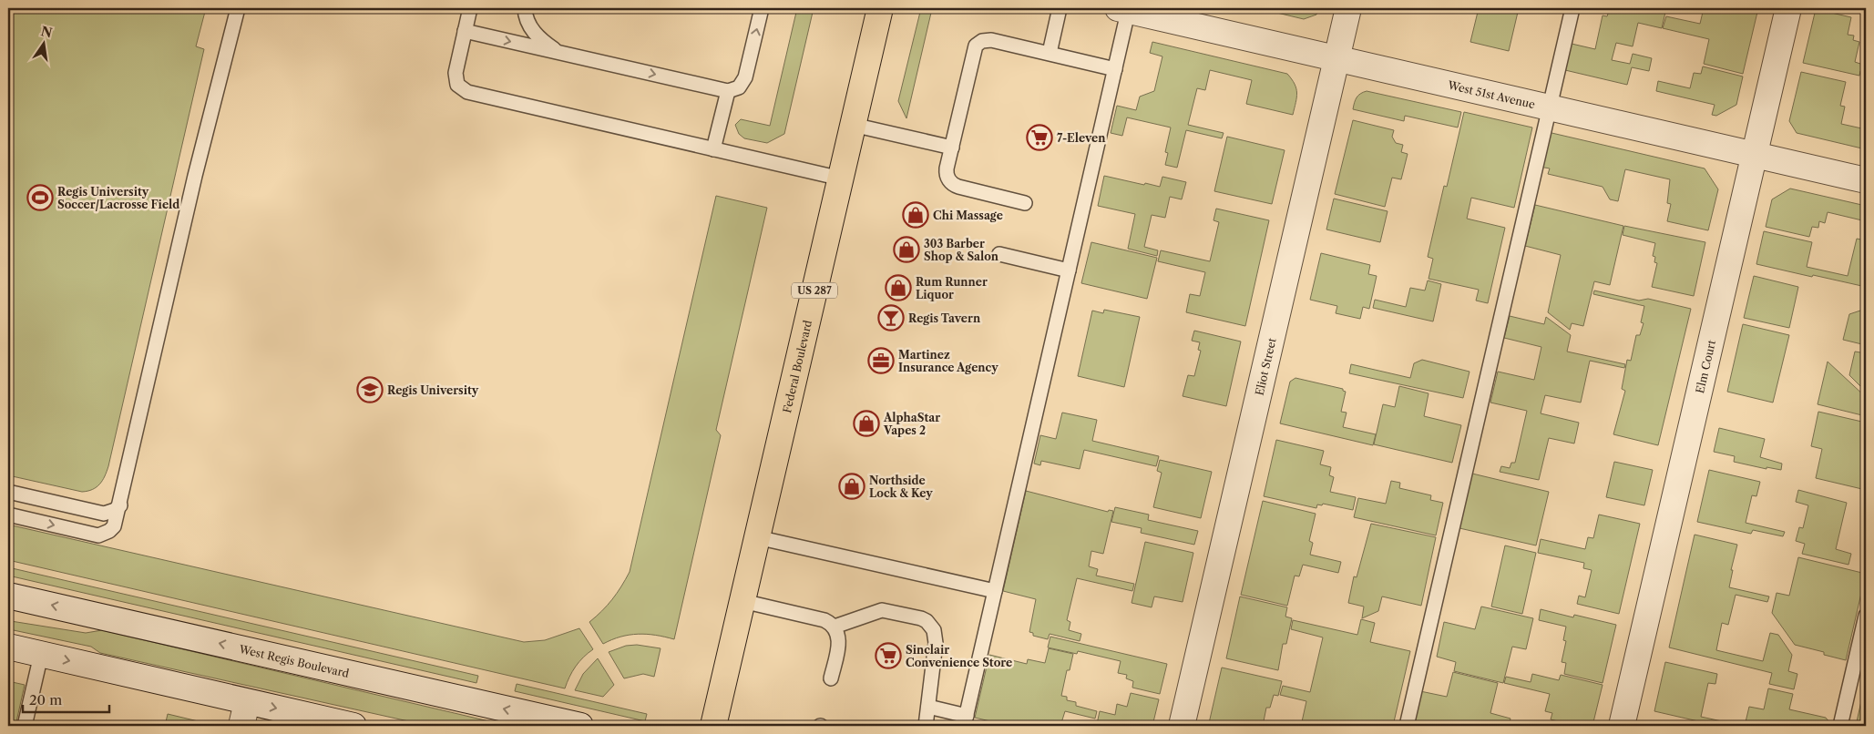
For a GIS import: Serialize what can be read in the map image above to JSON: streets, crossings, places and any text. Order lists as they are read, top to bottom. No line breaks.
{"streets":{"main road":["US 287","Federal Boulevard"],"street":["West 51st Avenue","Eliot Street","Elm Court","West Regis Boulevard"]},"crossings":[["West 51st Avenue","Eliot Street"],["West 51st Avenue","Elm Court"]],"places":{"supermarket":["7-Eleven","Sinclair Convenience Store"],"sports":["Regis University Soccer/Lacrosse Field"],"shop":["Chi Massage","303 Barber Shop & Salon","Rum Runner Liquor","AlphaStar Vapes 2","Northside Lock & Key"],"bar":["Regis Tavern"],"office":["Martinez Insurance Agency"],"school or university":["Regis University"]},"scale_bar":"20 m","north":"top"}
